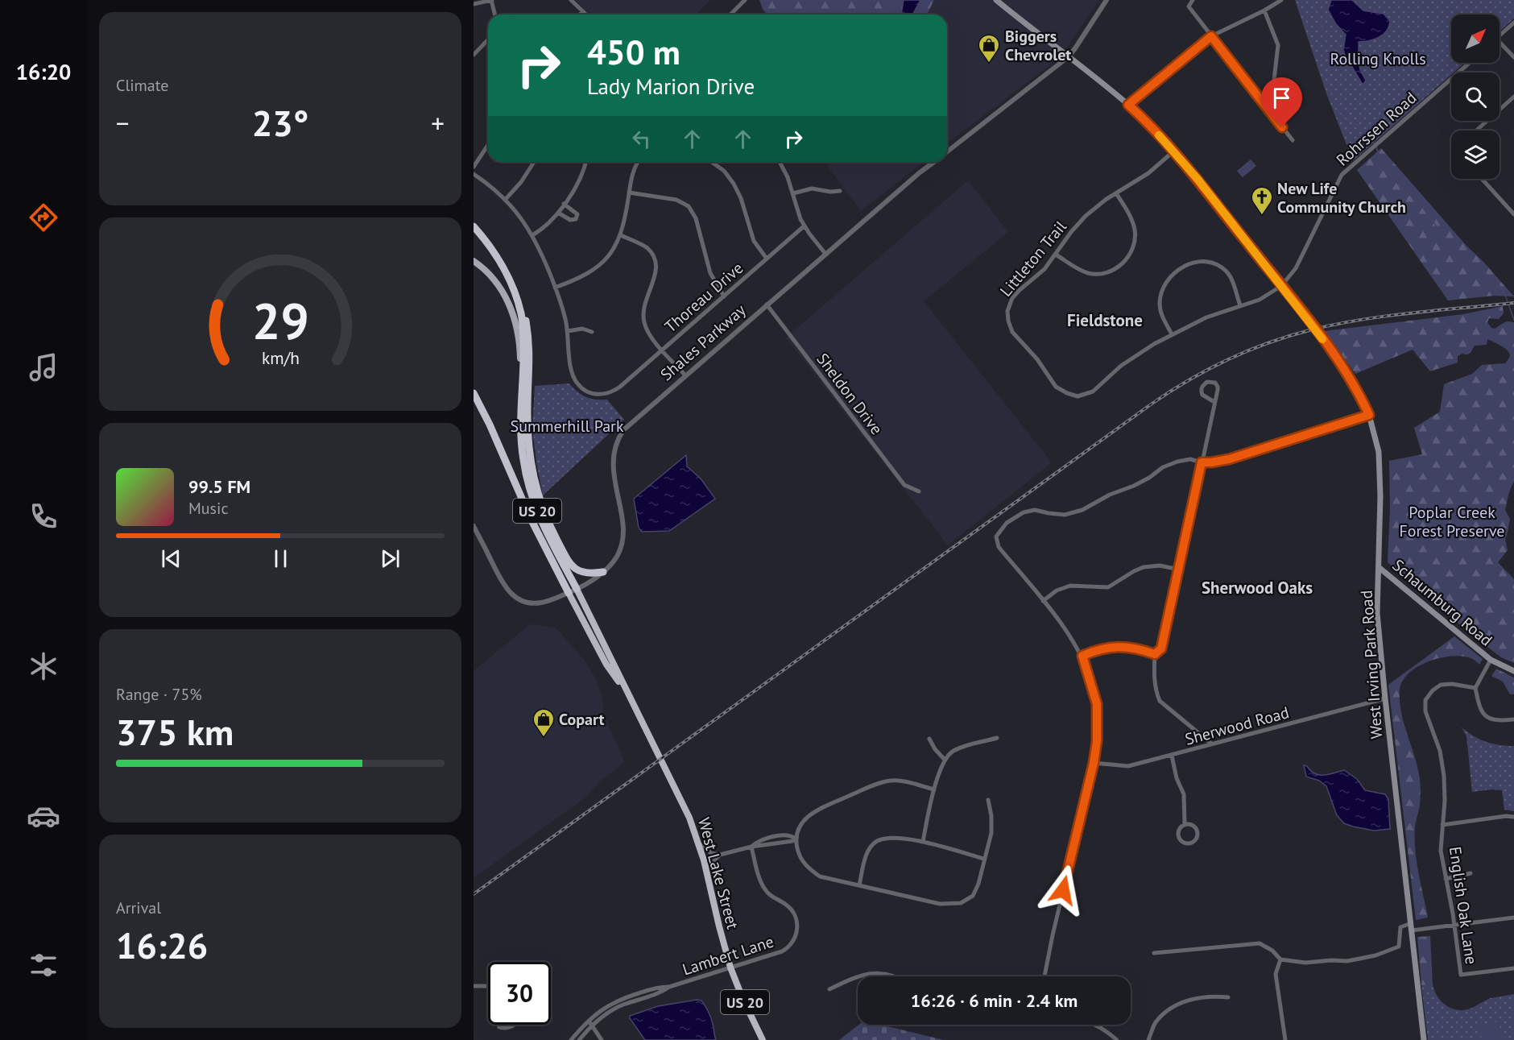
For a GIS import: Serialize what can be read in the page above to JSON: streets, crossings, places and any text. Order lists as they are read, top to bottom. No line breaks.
{"streets":{"highway":["US 20","West Lake Street"],"main road":["Schaumburg Road","West Irving Park Road"],"street":["Rohrssen Road","Littleton Trail","Thoreau Drive","Shales Parkway","Sheldon Drive","Sherwood Road","English Oak Lane","Lambert Lane"]},"crossings":[["Rohrssen Road","Littleton Trail"],["Rohrssen Road","West Irving Park Road"],["Littleton Trail","West Irving Park Road"],["Shales Parkway","Sheldon Drive"],["Shales Parkway","US 20"],["Shales Parkway","West Irving Park Road"],["Shales Parkway","West Lake Street"],["US 20","West Lake Street"],["Schaumburg Road","West Irving Park Road"],["West Irving Park Road","Sherwood Road"],["West Lake Street","Lambert Lane"]],"districts":["Fieldstone","Sherwood Oaks"],"parks":["Rolling Knolls","Summerhill Park","Poplar Creek Forest Preserve"],"places":{"shop":["Biggers Chevrolet","Copart"],"church":["New Life Community Church"]},"north":"top right","page":{"tabs":"16:20","tile":["Climate",["Range · 75%","375 km"],["Arrival","16:26"]],"turn":["450 m","Lady Marion Drive"],"heat":["−","23°","+"],"song":["99.5 FM","Music"],"limit":"30","trip":"16:26 · 6 min · 2.4 km","gauge":["29","km/h"]}}
